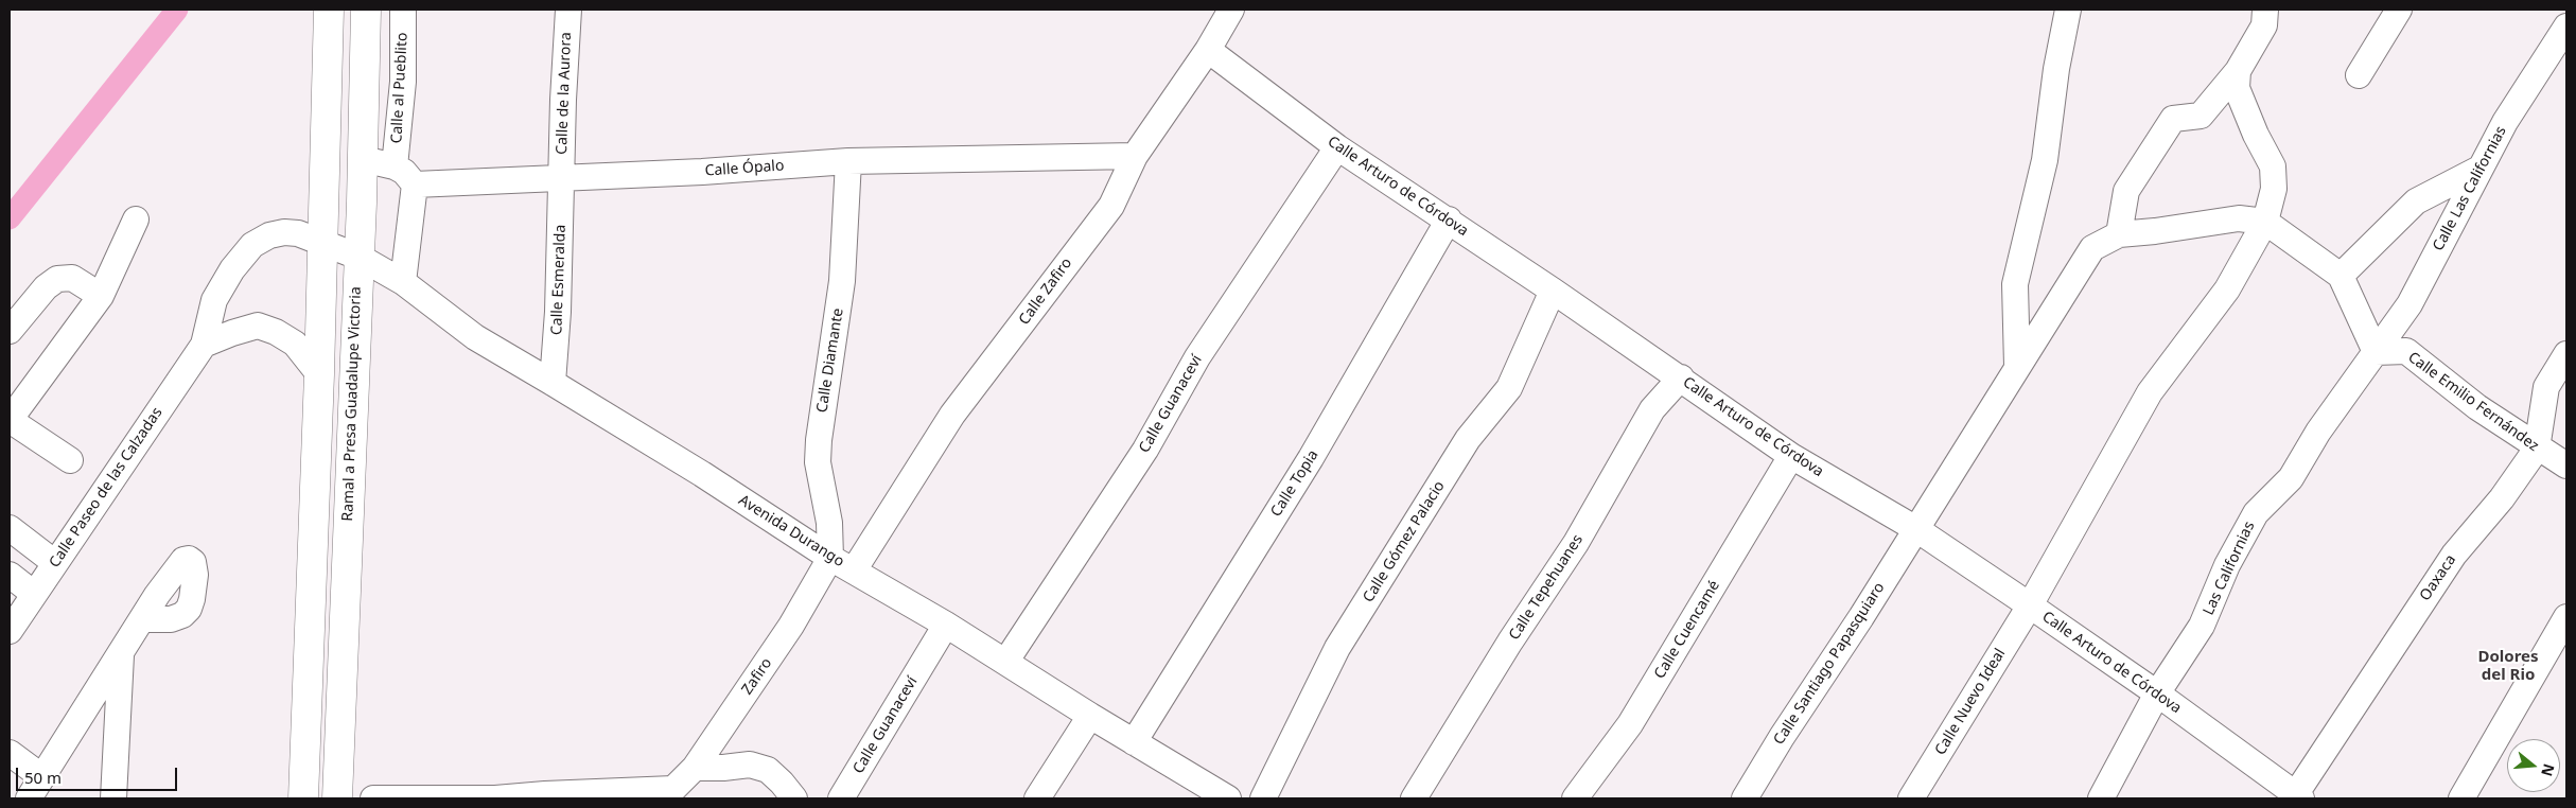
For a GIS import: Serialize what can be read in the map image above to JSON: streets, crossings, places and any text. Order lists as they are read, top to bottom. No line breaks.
{"streets":{"main road":["Ramal a Presa Guadalupe Victoria"],"street":["Calle al Pueblito","Calle de la Aurora","Calle Ópalo","Calle Arturo de Córdova","Calle Las Californias","Calle Esmeralda","Calle Zafiro","Calle Diamante","Calle Emilio Fernández","Calle Guanaceví","Calle Topia","Calle Paseo de las Calzadas","Avenida Durango","Calle Gómez Palacio","Las Californias","Oaxaca","Calle Tepehuanes","Calle Cuencamé","Calle Santiago Papasquiaro","Zafiro","Calle Nuevo Ideal"]},"crossings":[["Calle de la Aurora","Calle Ópalo"],["Calle de la Aurora","Calle Esmeralda"],["Calle Ópalo","Calle Esmeralda"],["Calle Ópalo","Calle Zafiro"],["Calle Ópalo","Calle Diamante"],["Calle Arturo de Córdova","Calle Zafiro"],["Calle Arturo de Córdova","Calle Guanaceví"],["Calle Arturo de Córdova","Calle Topia"],["Calle Arturo de Córdova","Calle Gómez Palacio"],["Calle Arturo de Córdova","Las Californias"],["Calle Arturo de Córdova","Oaxaca"],["Calle Arturo de Córdova","Calle Tepehuanes"],["Calle Arturo de Córdova","Calle Cuencamé"],["Calle Arturo de Córdova","Calle Santiago Papasquiaro"],["Calle Arturo de Córdova","Calle Nuevo Ideal"],["Calle Las Californias","Calle Emilio Fernández"],["Calle Las Californias","Las Californias"],["Calle Esmeralda","Avenida Durango"],["Calle Zafiro","Avenida Durango"],["Calle Diamante","Avenida Durango"],["Calle Diamante","Zafiro"],["Calle Emilio Fernández","Las Californias"],["Calle Emilio Fernández","Oaxaca"],["Ramal a Presa Guadalupe Victoria","Calle Paseo de las Calzadas"],["Ramal a Presa Guadalupe Victoria","Avenida Durango"],["Calle Guanaceví","Avenida Durango"],["Calle Topia","Avenida Durango"],["Calle Paseo de las Calzadas","Avenida Durango"],["Avenida Durango","Zafiro"]],"districts":["Dolores del Rio"],"scale_bar":"50 m","north":"right"}
